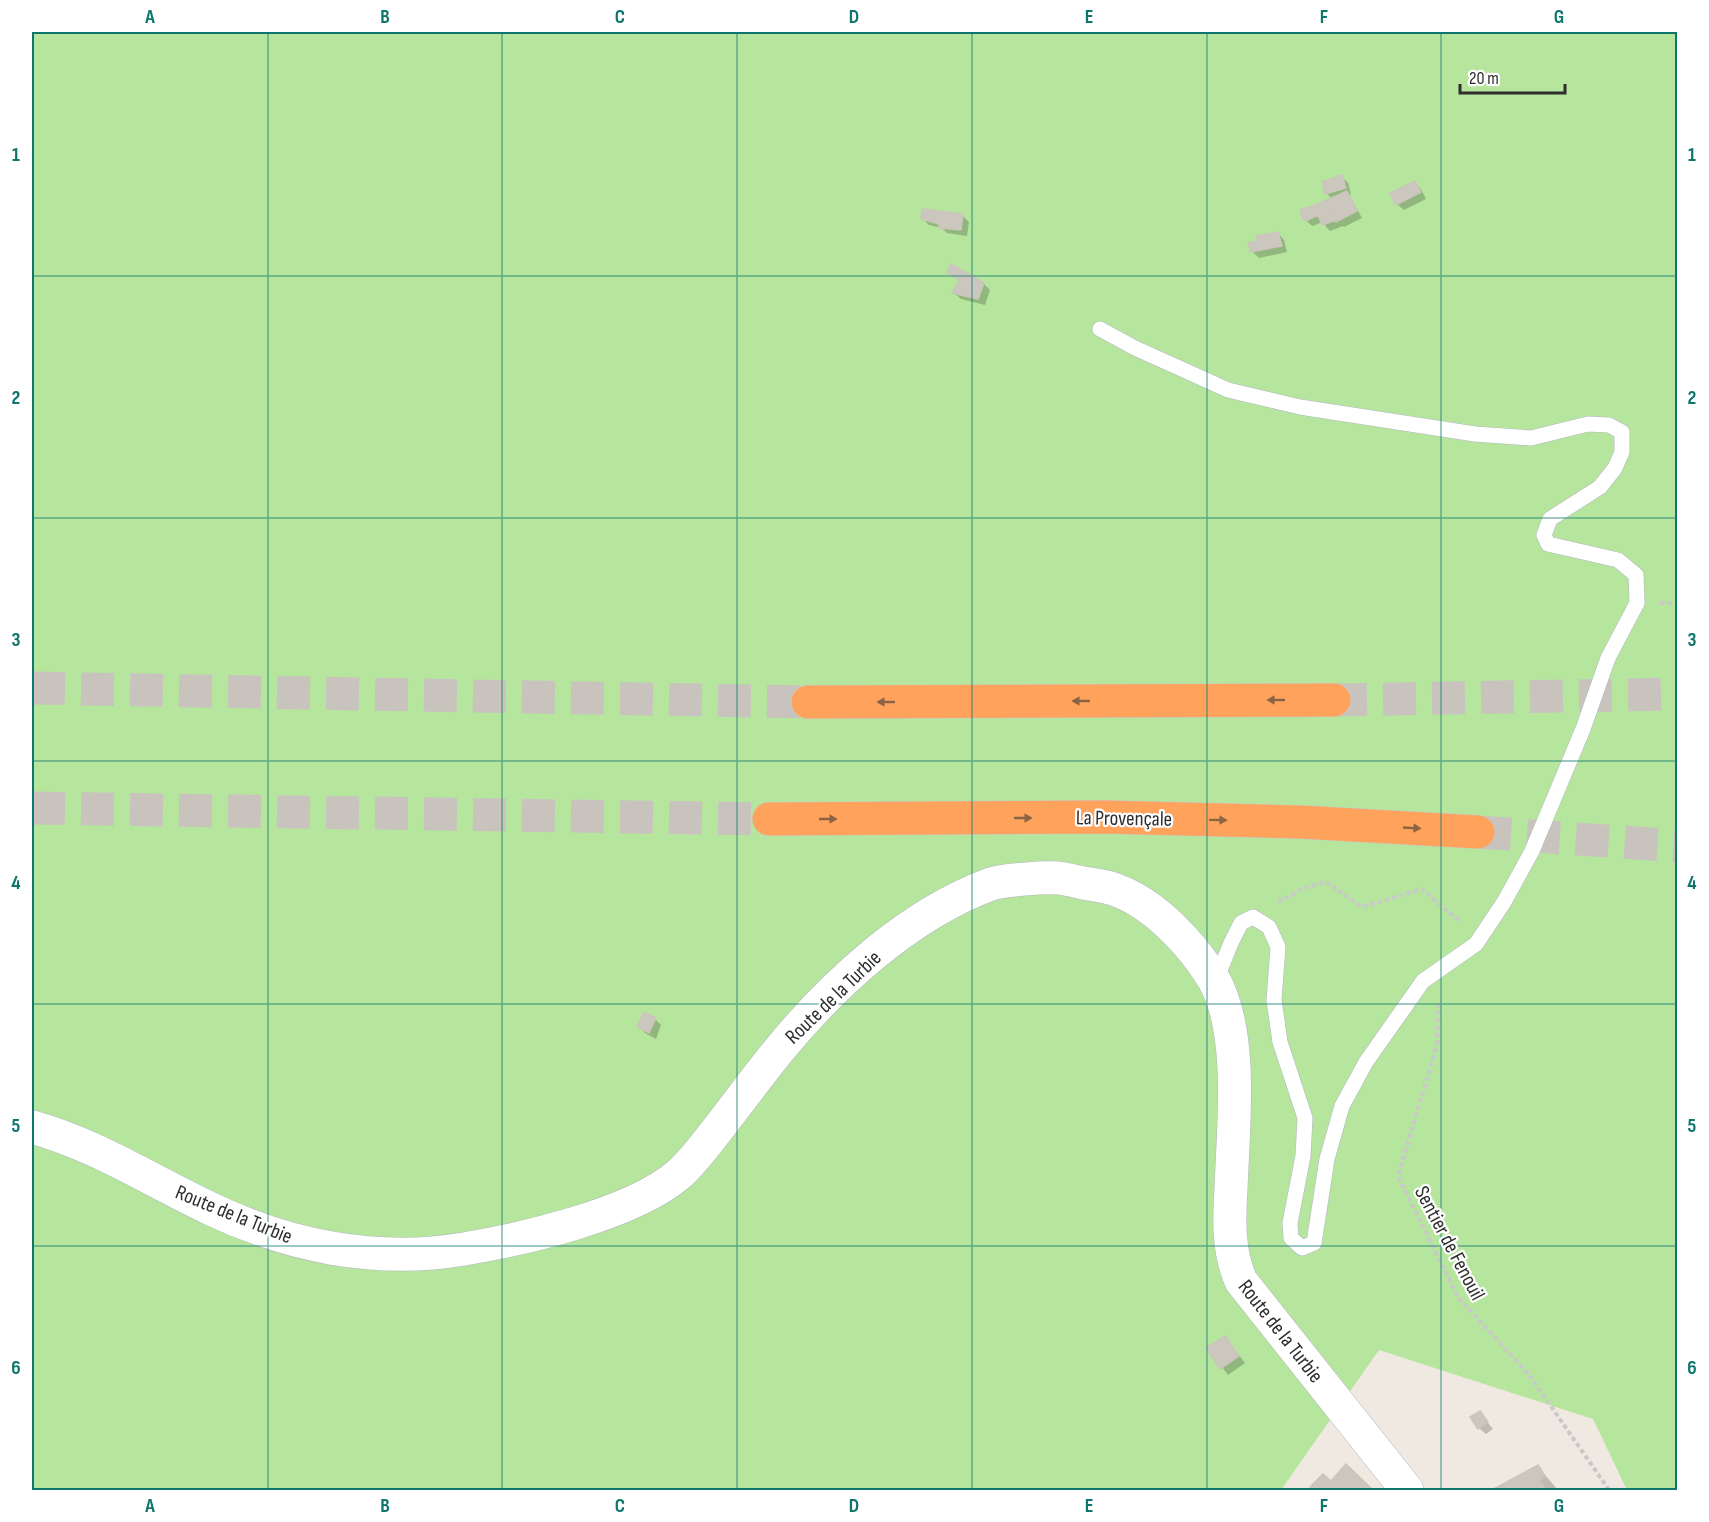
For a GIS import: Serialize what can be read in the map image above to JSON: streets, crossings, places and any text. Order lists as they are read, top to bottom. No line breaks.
{"streets":{"highway":["La Provençale"],"main road":["Route de la Turbie"],"path":["Sentier de Fenouil"]},"scale_bar":"20 m","grid":{"columns":["A","B","C","D","E","F","G"],"rows":["1","2","3","4","5","6"]}}
